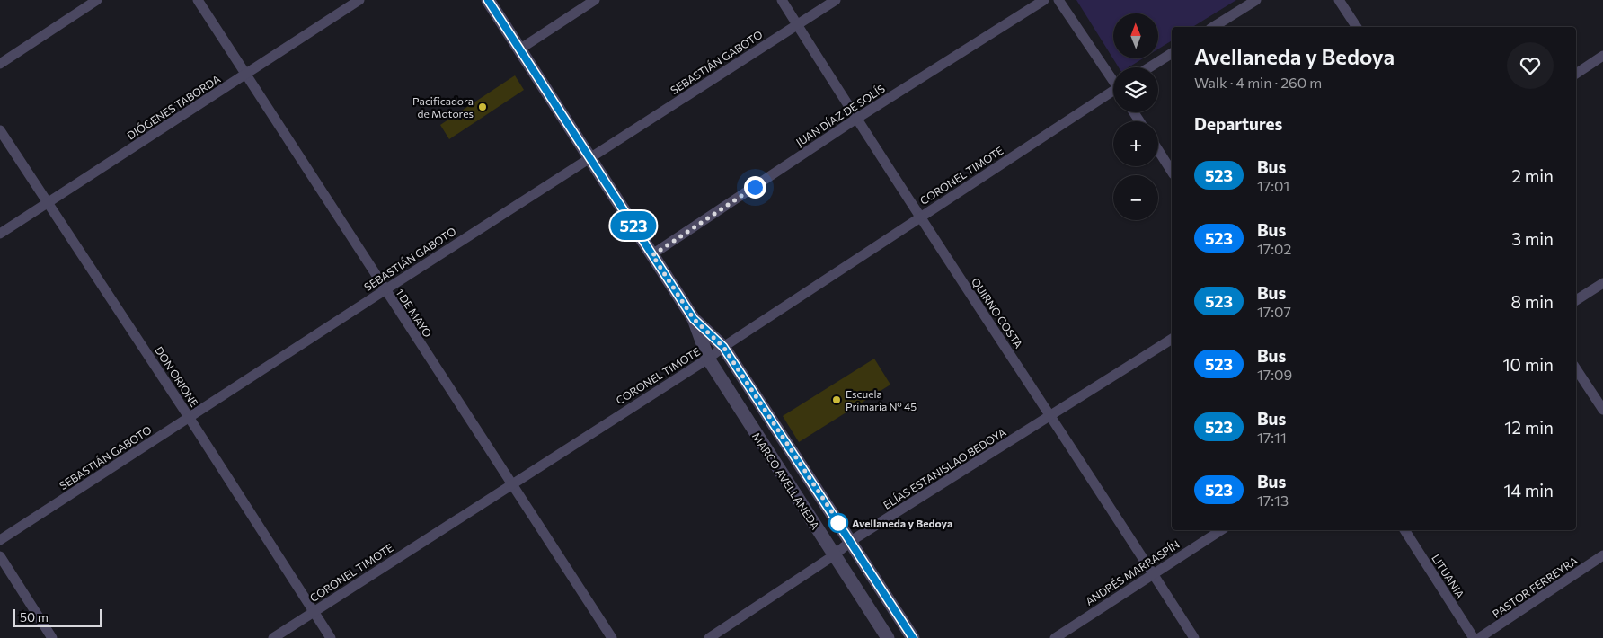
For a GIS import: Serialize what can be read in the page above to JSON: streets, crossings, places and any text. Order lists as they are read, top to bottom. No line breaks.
{"streets":{"street":["SEBASTIÁN GABOTO","DIÓGENES TABORDA","JUAN DÍAZ DE SOLÍS","CORONEL TIMOTE","1 DE MAYO","QUIRNO COSTA","DON ORIONE","ELÍAS ESTANISLAO BEDOYA","MARCO AVELLANEDA","ANDRÉS MARRASPÍN","LITUANIA","PASTOR FERREYRA"]},"crossings":[["SEBASTIÁN GABOTO","1 DE MAYO"],["SEBASTIÁN GABOTO","QUIRNO COSTA"],["SEBASTIÁN GABOTO","DON ORIONE"],["SEBASTIÁN GABOTO","MARCO AVELLANEDA"],["DIÓGENES TABORDA","1 DE MAYO"],["DIÓGENES TABORDA","DON ORIONE"],["JUAN DÍAZ DE SOLÍS","QUIRNO COSTA"],["JUAN DÍAZ DE SOLÍS","MARCO AVELLANEDA"],["CORONEL TIMOTE","1 DE MAYO"],["CORONEL TIMOTE","QUIRNO COSTA"],["CORONEL TIMOTE","DON ORIONE"],["CORONEL TIMOTE","MARCO AVELLANEDA"],["QUIRNO COSTA","ELÍAS ESTANISLAO BEDOYA"],["QUIRNO COSTA","ANDRÉS MARRASPÍN"],["ELÍAS ESTANISLAO BEDOYA","MARCO AVELLANEDA"]],"places":["Pacificadora de Motores","Escuela Primaria Nº 45","Avellaneda y Bedoya"],"lines":["bus line 523"],"scale_bar":"50 m","north":"top","page":{"on_map":"523","map_buttons":["+","−"],"heading":[["Avellaneda y Bedoya","Walk · 4 min · 260 m"],"Departures"],"list":[{"mark":"523","name":"Bus","note":"17:01","value":"2 min"},{"mark":"523","name":"Bus","note":"17:02","value":"3 min"},{"mark":"523","name":"Bus","note":"17:07","value":"8 min"},{"mark":"523","name":"Bus","note":"17:09","value":"10 min"},{"mark":"523","name":"Bus","note":"17:11","value":"12 min"},{"mark":"523","name":"Bus","note":"17:13","value":"14 min"}],"scale":"50 m"}}
